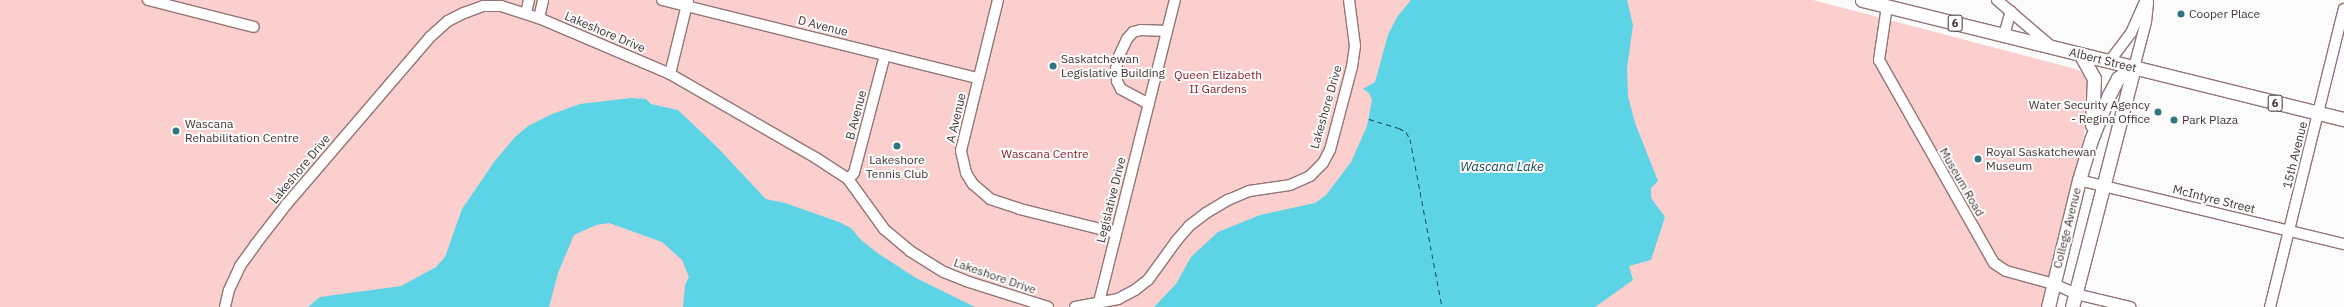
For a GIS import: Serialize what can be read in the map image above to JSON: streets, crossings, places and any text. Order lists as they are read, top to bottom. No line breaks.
{"streets":{"main road":["6","Albert Street","College Avenue"],"street":["D Avenue","Lakeshore Drive","B Avenue","A Avenue","15th Avenue","Museum Road","McIntyre Street","Legislative Drive"]},"crossings":[["D Avenue","B Avenue"],["D Avenue","A Avenue"],["Lakeshore Drive","B Avenue"],["Lakeshore Drive","Legislative Drive"],["Albert Street","15th Avenue"],["Albert Street","Museum Road"],["Albert Street","College Avenue"],["A Avenue","Legislative Drive"],["15th Avenue","McIntyre Street"],["Museum Road","College Avenue"],["McIntyre Street","College Avenue"]],"water":["Wascana Lake"],"parks":["Queen Elizabeth II Gardens","Wascana Centre"],"places":["Cooper Place","Saskatchewan Legislative Building","Water Security Agency - Regina Office","Park Plaza","Wascana Rehabilitation Centre","Lakeshore Tennis Club","Royal Saskatchewan Museum"]}
